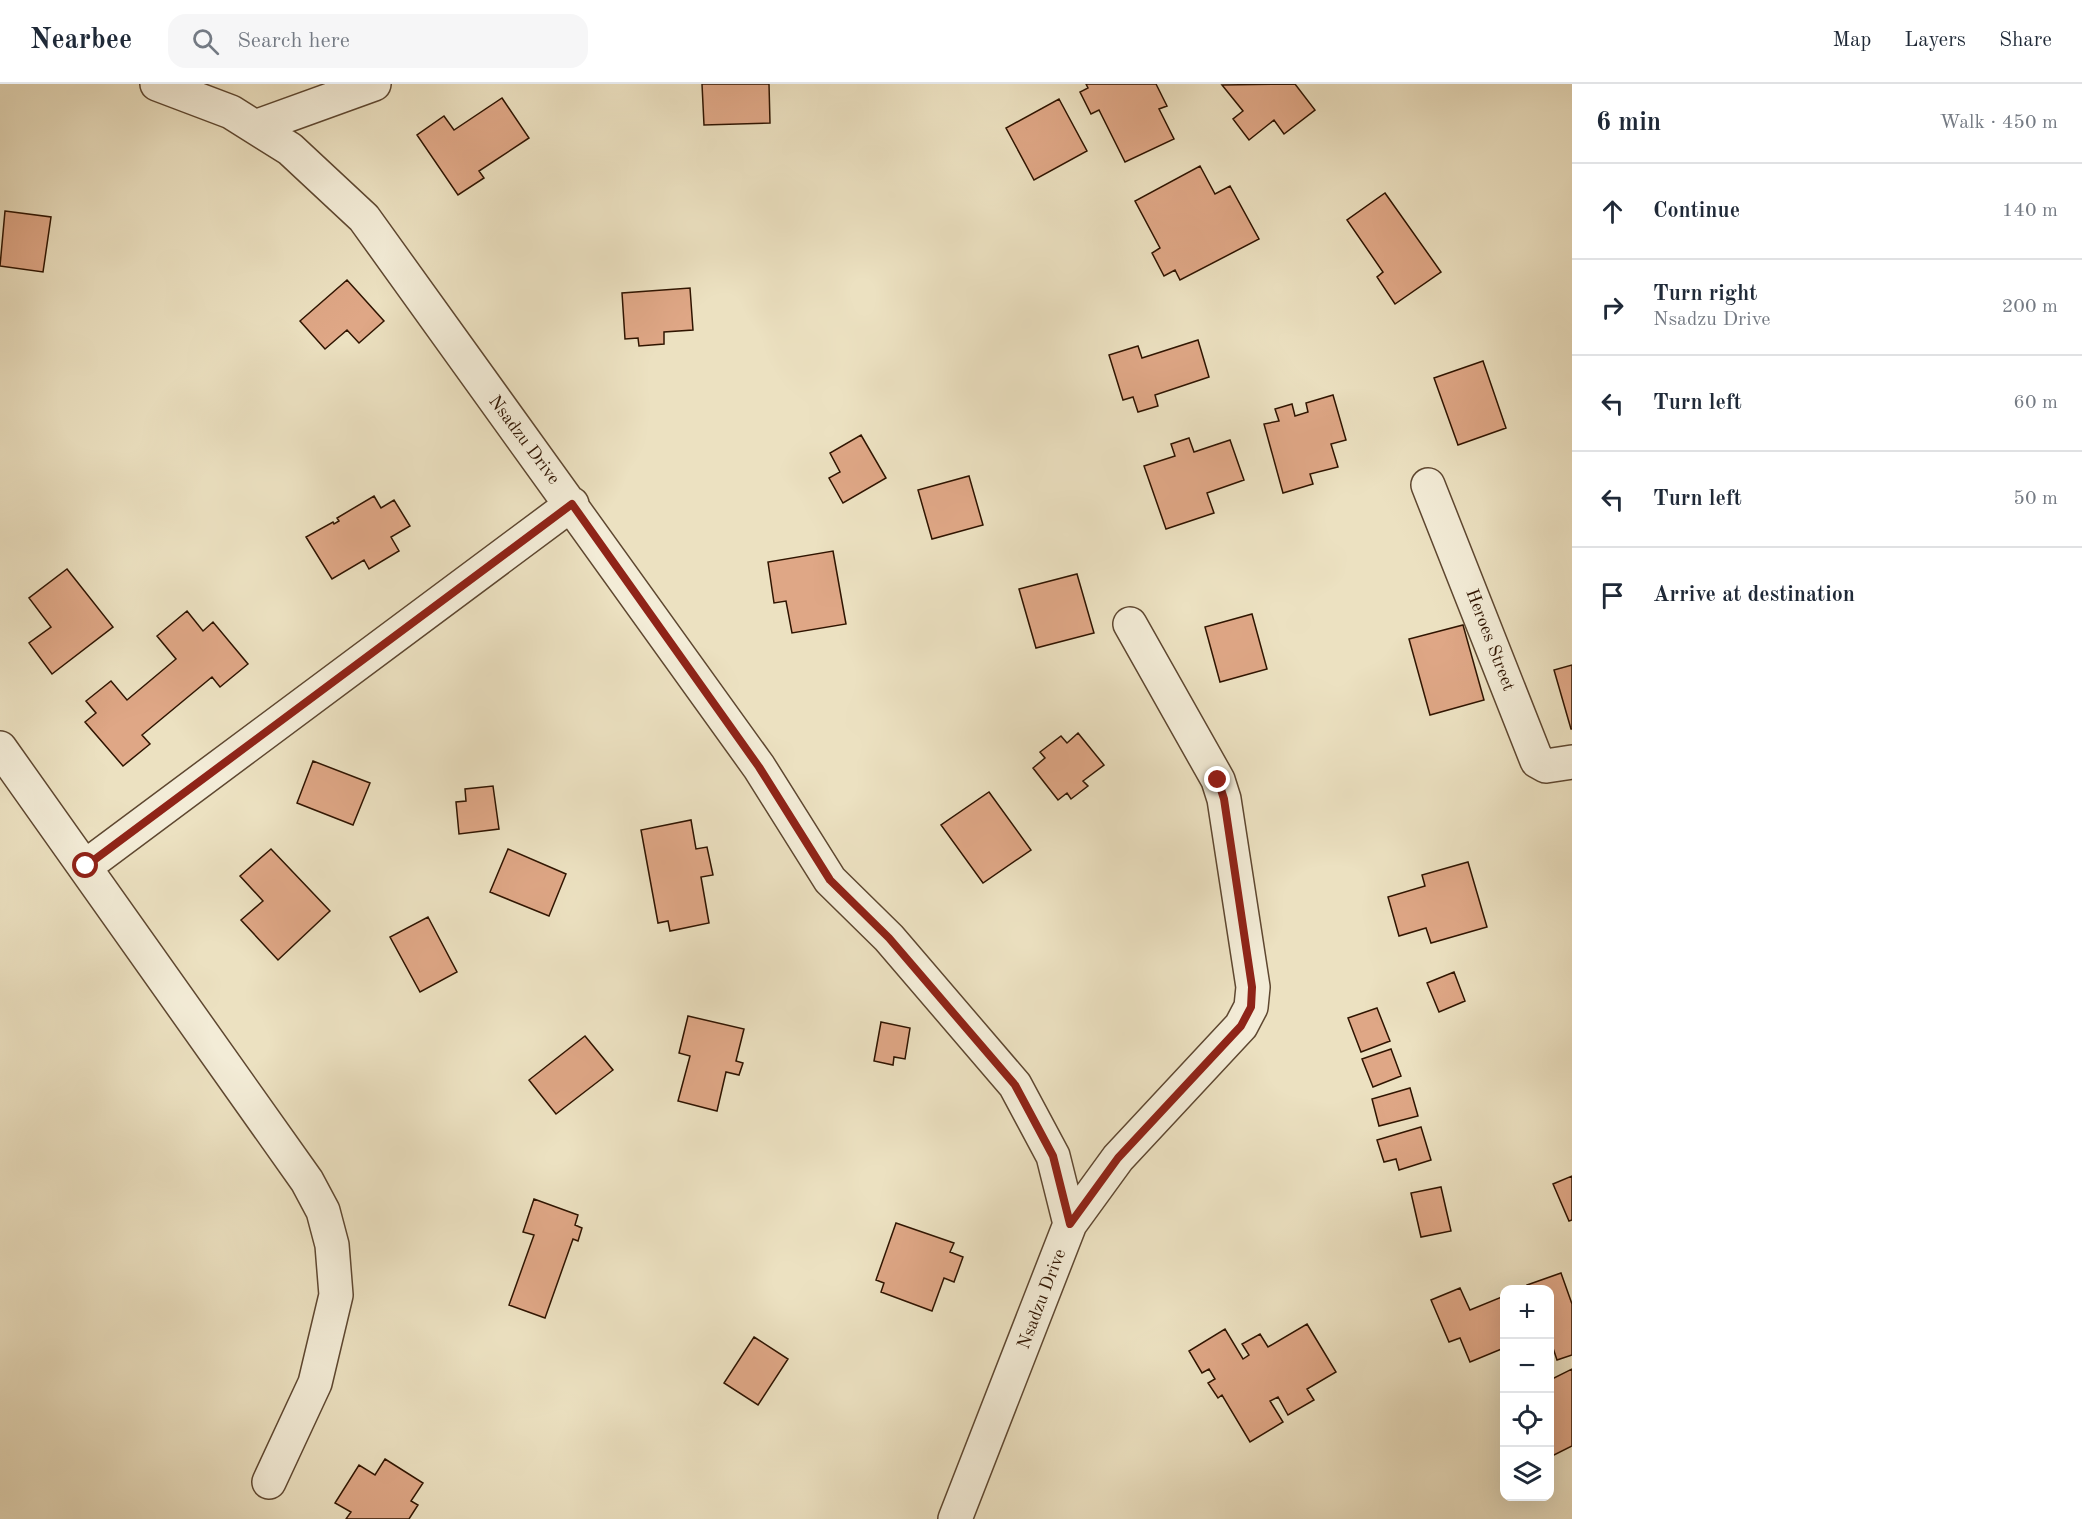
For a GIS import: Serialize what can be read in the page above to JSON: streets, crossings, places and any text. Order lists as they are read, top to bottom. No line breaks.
{"streets":{"street":["Nsadzu Drive","Heroes Street"]},"page":{"header":"Nearbee","search":"Search here","nav":["Map","Layers","Share"],"heading":["6 min","Walk · 450 m"],"list":[["Continue","140 m"],["Turn right","Nsadzu Drive","200 m"],["Turn left","60 m"],["Turn left","50 m"],"Arrive at destination"],"map_buttons":["+","−"]}}
